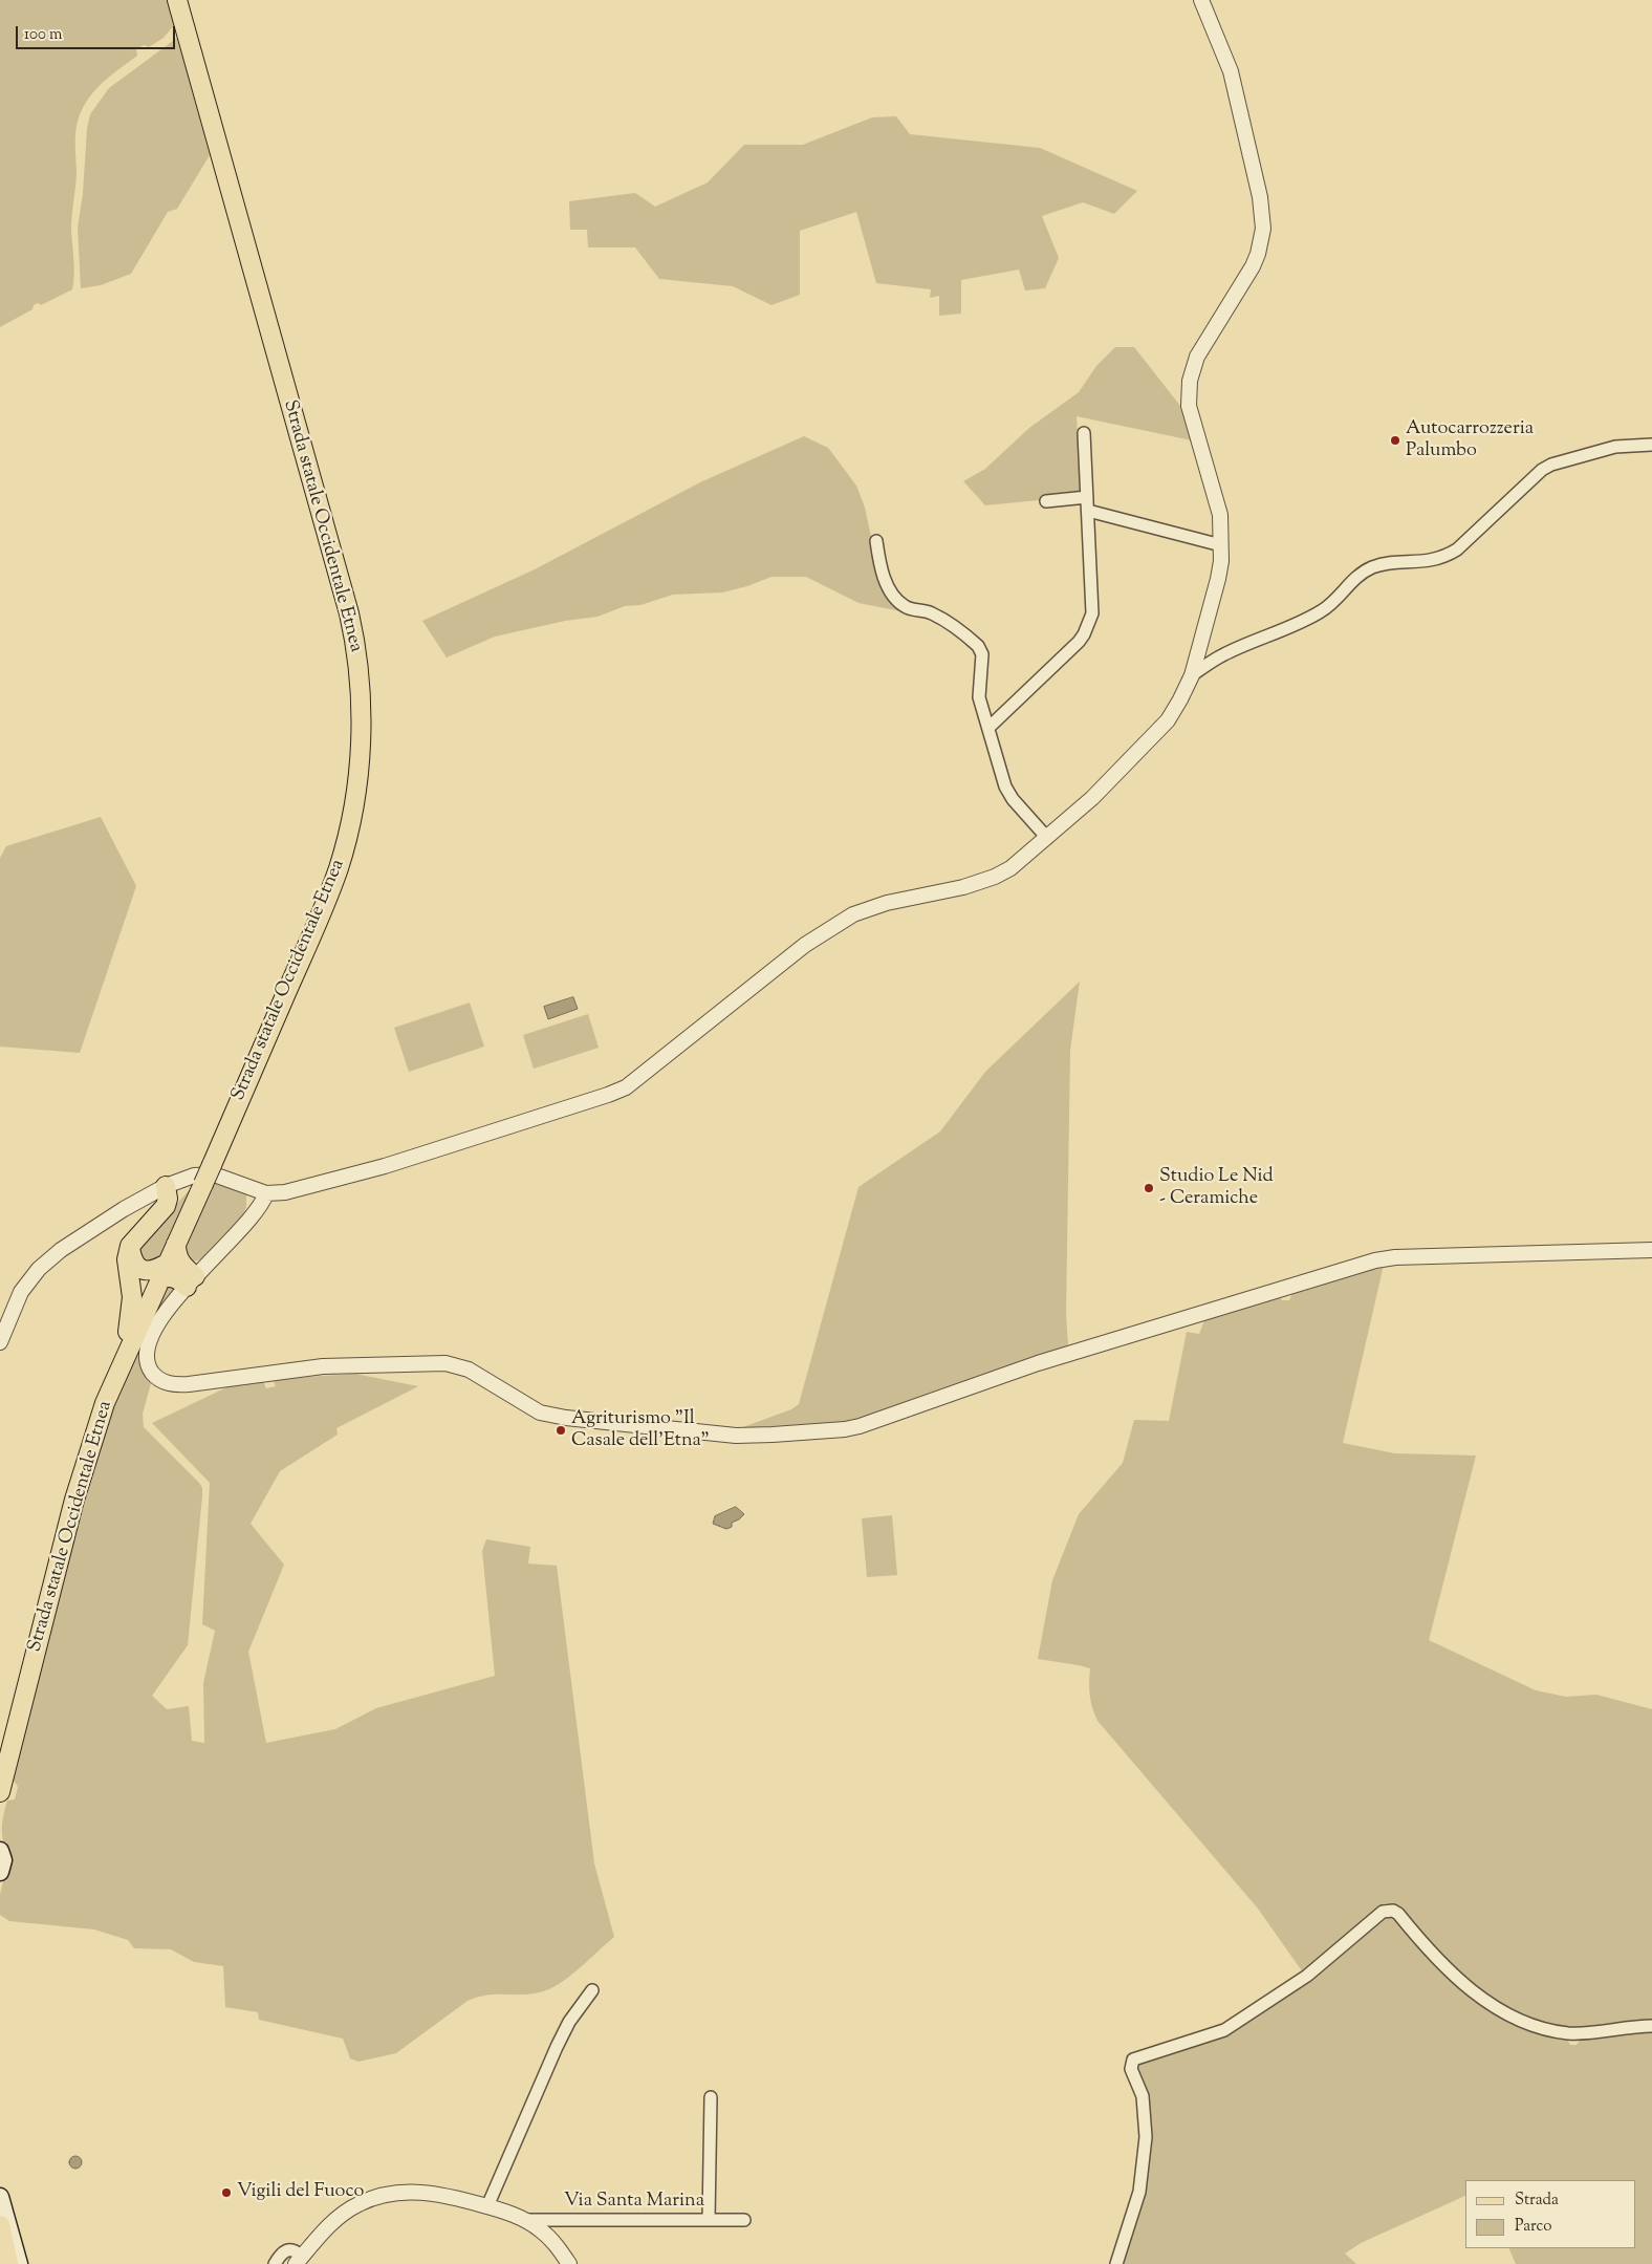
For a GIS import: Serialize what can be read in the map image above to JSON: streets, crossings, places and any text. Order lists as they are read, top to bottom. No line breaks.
{"streets":{"main road":["Strada statale Occidentale Etnea"],"street":["Via Santa Marina"]},"places":["Autocarrozzeria Palumbo","Studio Le Nid - Ceramiche","Agriturismo \"Il Casale dell'Etna\"","Vigili del Fuoco"],"legend":["Strada","Parco"],"scale_bar":"100 m"}
